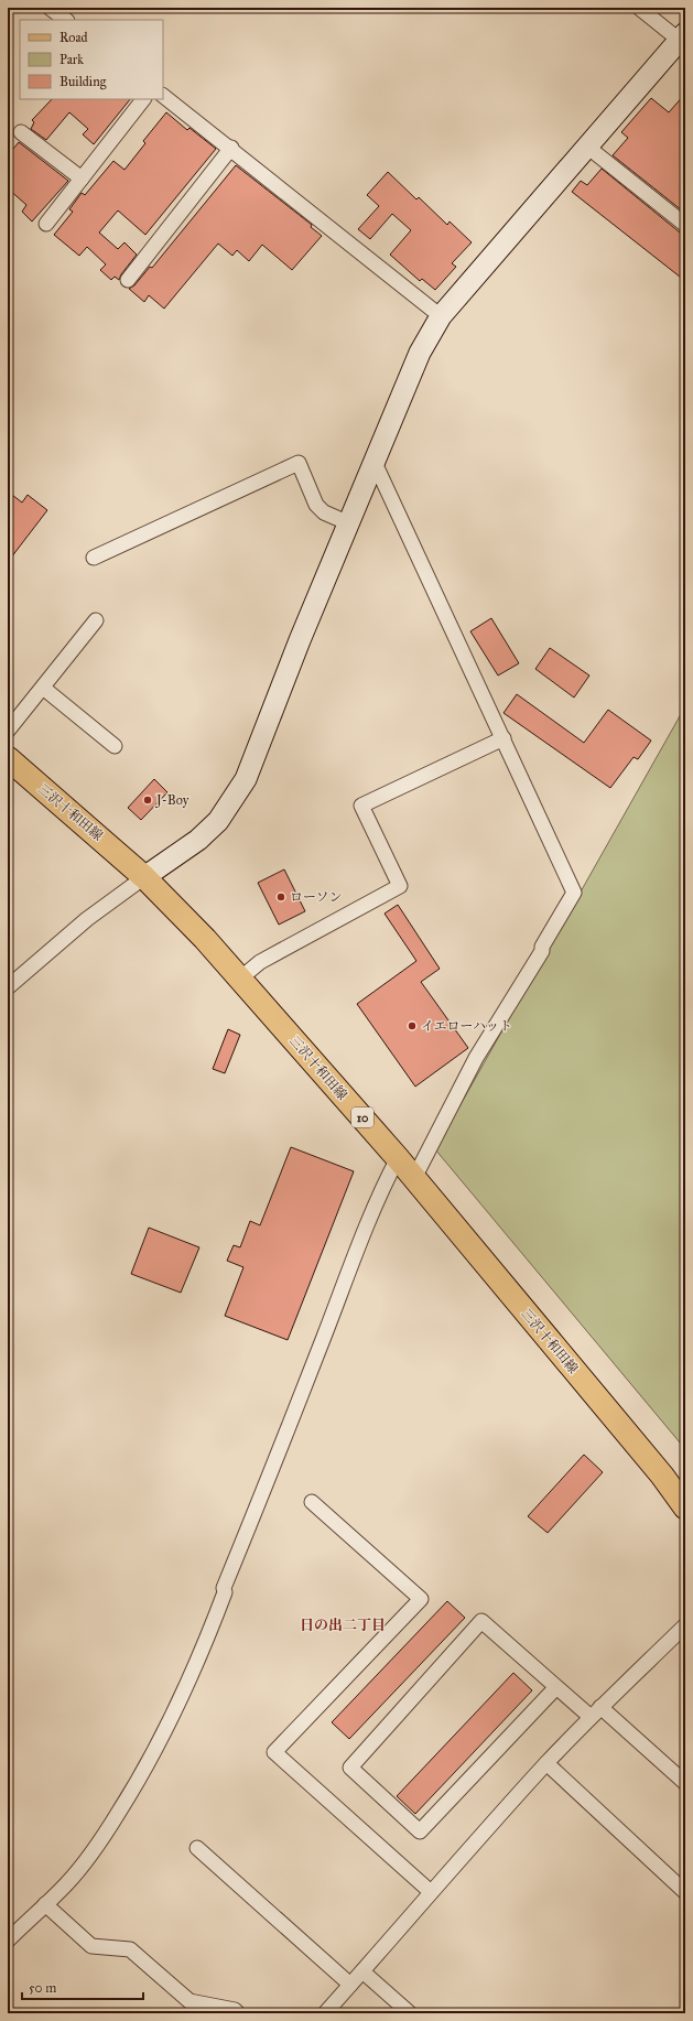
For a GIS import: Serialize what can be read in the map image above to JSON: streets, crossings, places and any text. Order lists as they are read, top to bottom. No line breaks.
{"streets":{"main road":["三沢十和田線","10"]},"districts":["日の出二丁目"],"places":["J-Boy","ローソン","イエローハット"],"legend":["Road","Park","Building"],"scale_bar":"50 m"}
